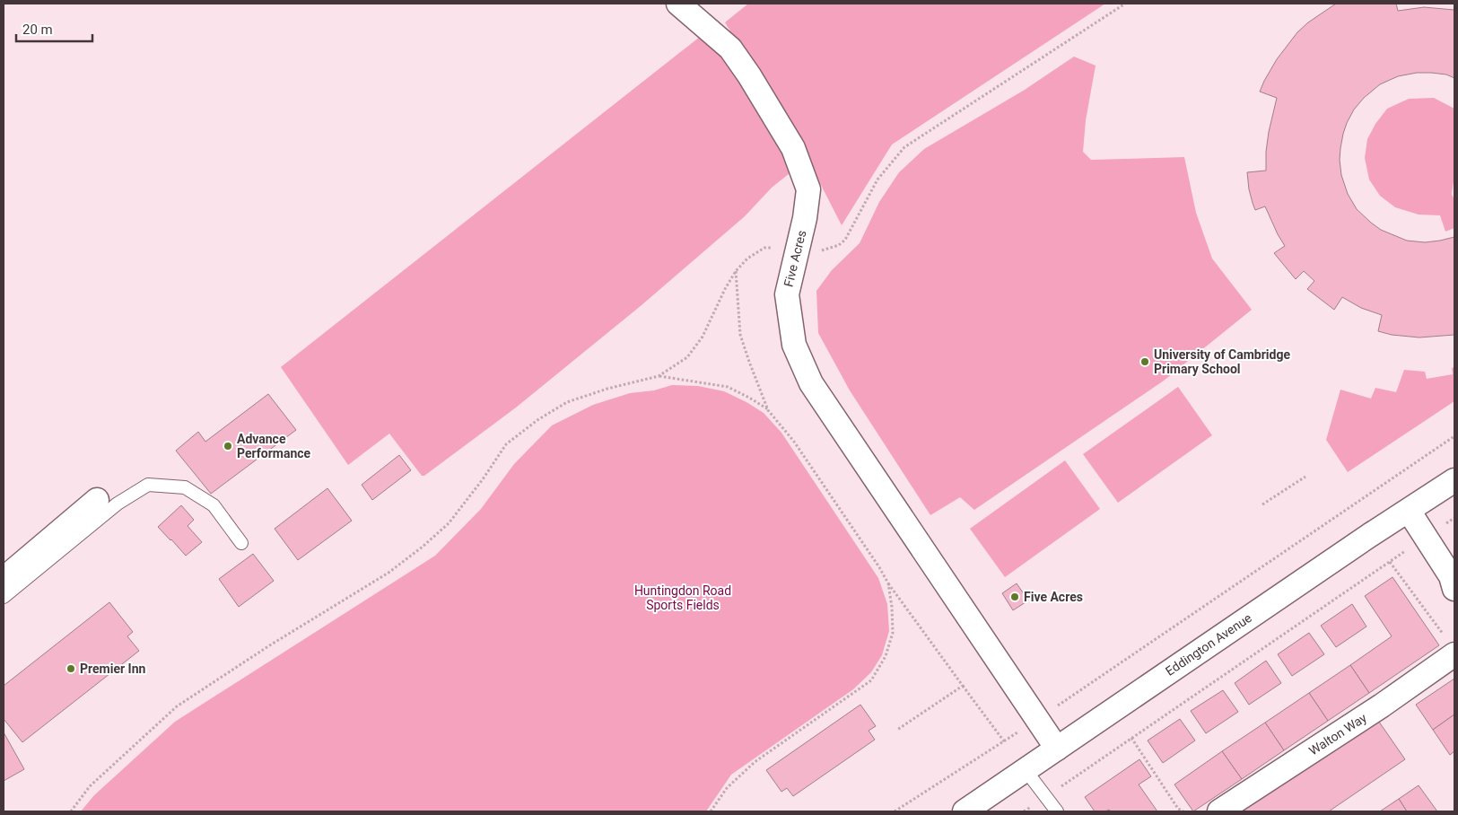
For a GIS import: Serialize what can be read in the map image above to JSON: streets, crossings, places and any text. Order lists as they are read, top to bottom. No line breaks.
{"streets":{"street":["Five Acres","Eddington Avenue","Walton Way"]},"crossings":[["Five Acres","Eddington Avenue"]],"parks":["Huntingdon Road Sports Fields"],"places":["University of Cambridge Primary School","Advance Performance","Five Acres","Premier Inn"],"scale_bar":"20 m"}
